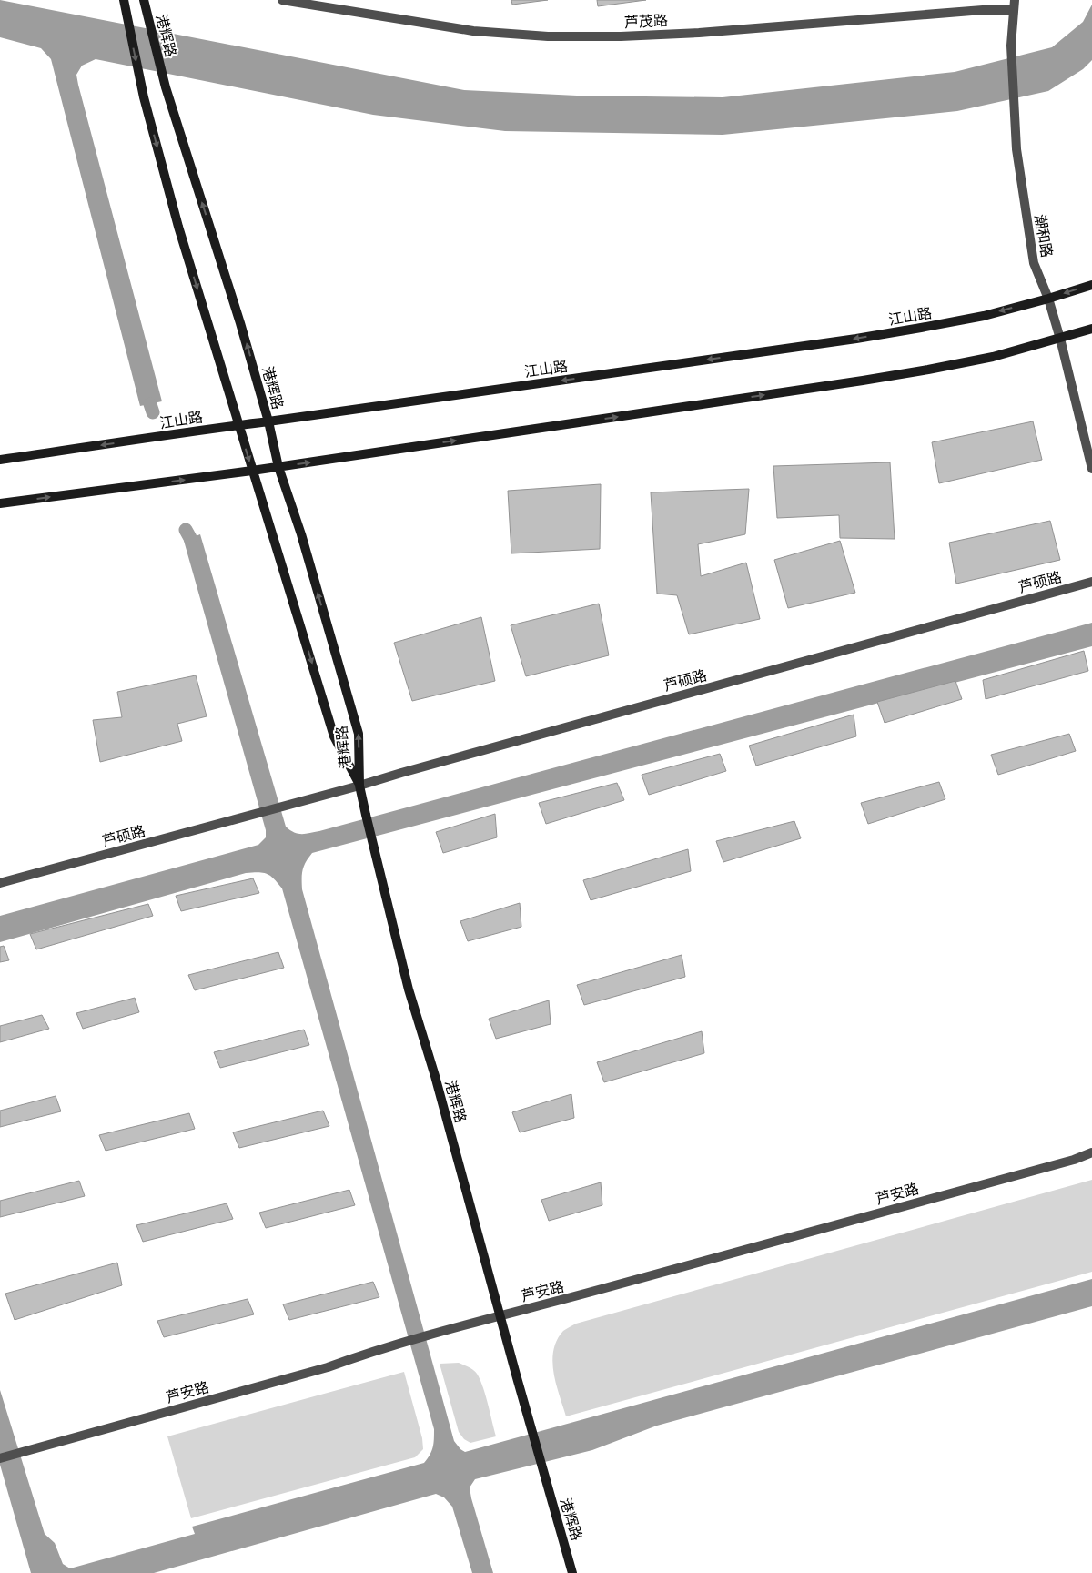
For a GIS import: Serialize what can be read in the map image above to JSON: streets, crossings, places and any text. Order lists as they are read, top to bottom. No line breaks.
{"streets":{"main road":["港辉路","江山路"],"street":["芦茂路","潮和路","芦硕路","芦安路"]},"crossings":[["芦茂路","潮和路"],["港辉路","江山路"],["港辉路","芦硕路"],["港辉路","芦安路"],["潮和路","江山路"]]}
